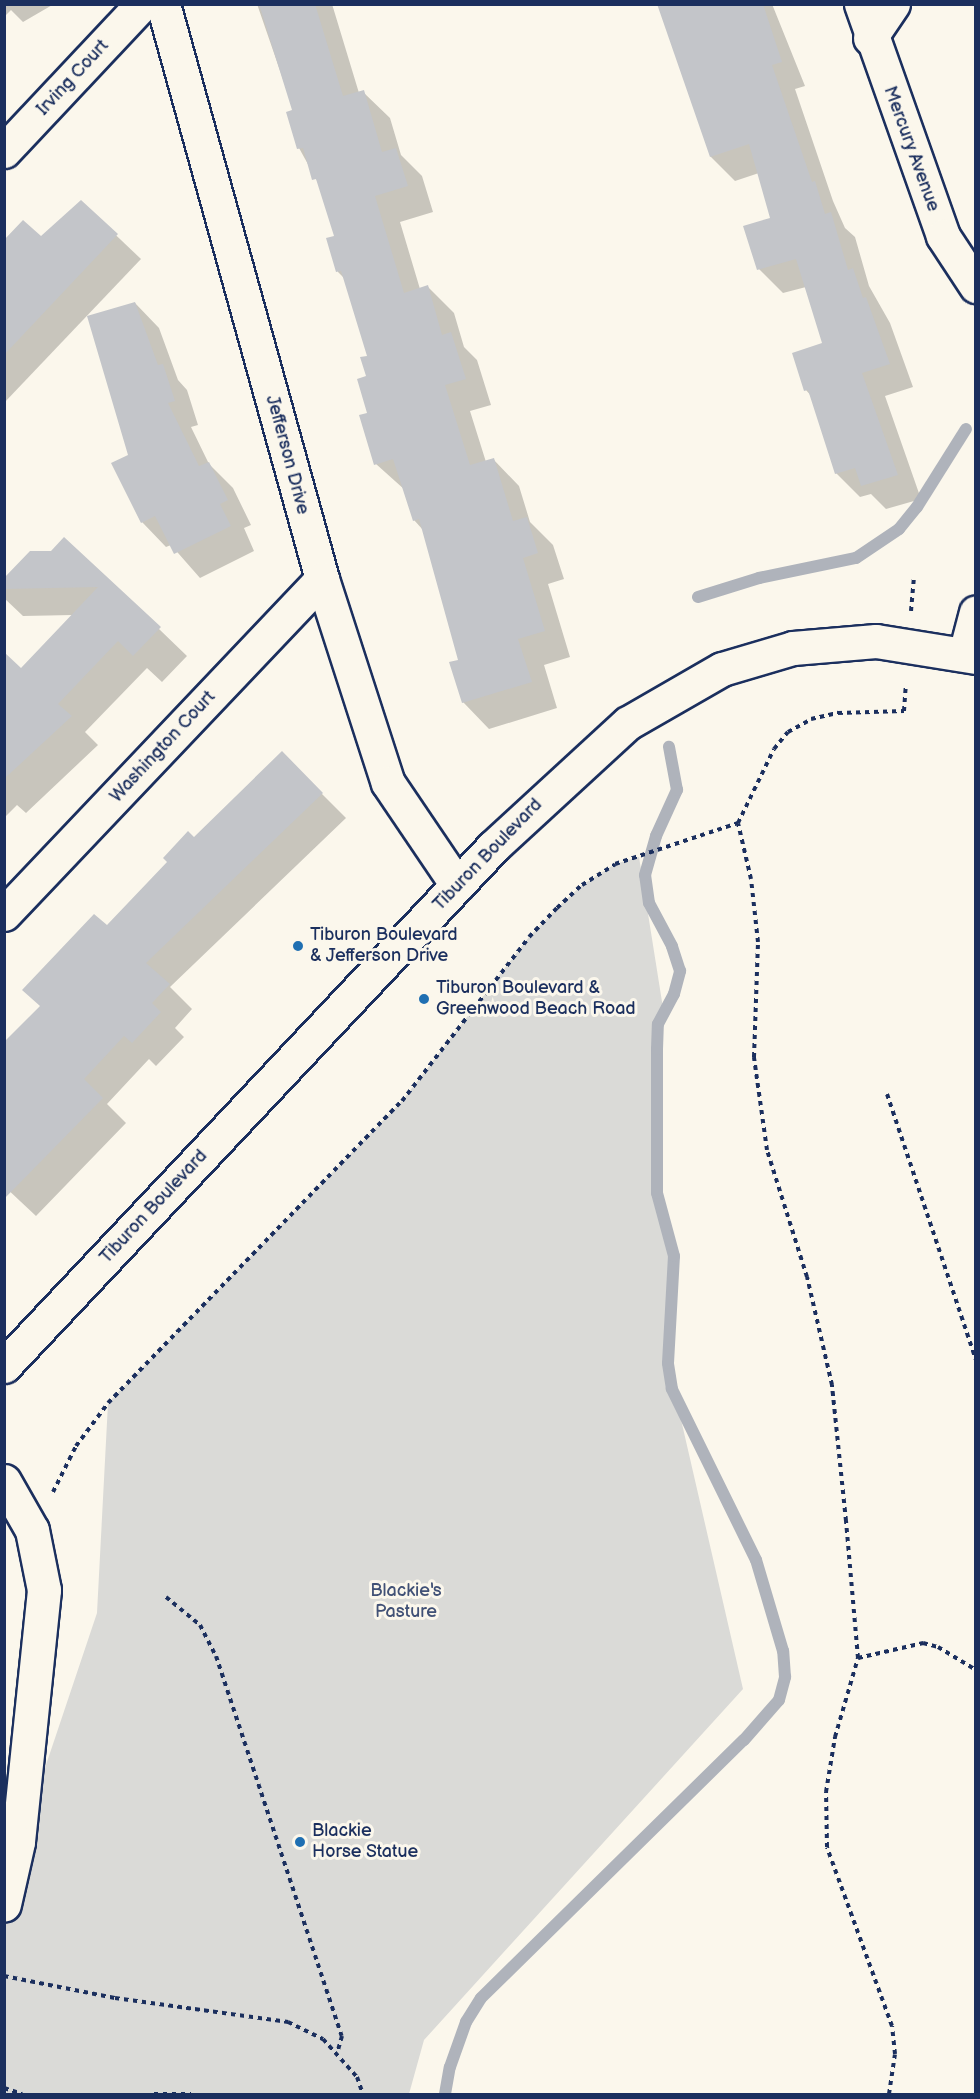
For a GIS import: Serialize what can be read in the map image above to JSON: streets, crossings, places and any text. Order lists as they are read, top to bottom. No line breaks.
{"streets":{"street":["Irving Court","Mercury Avenue","Jefferson Drive","Washington Court","Tiburon Boulevard"]},"crossings":[["Jefferson Drive","Washington Court"],["Jefferson Drive","Tiburon Boulevard"]],"parks":["Blackie's Pasture"],"places":["Tiburon Boulevard & Jefferson Drive","Tiburon Boulevard & Greenwood Beach Road","Blackie Horse Statue"]}
